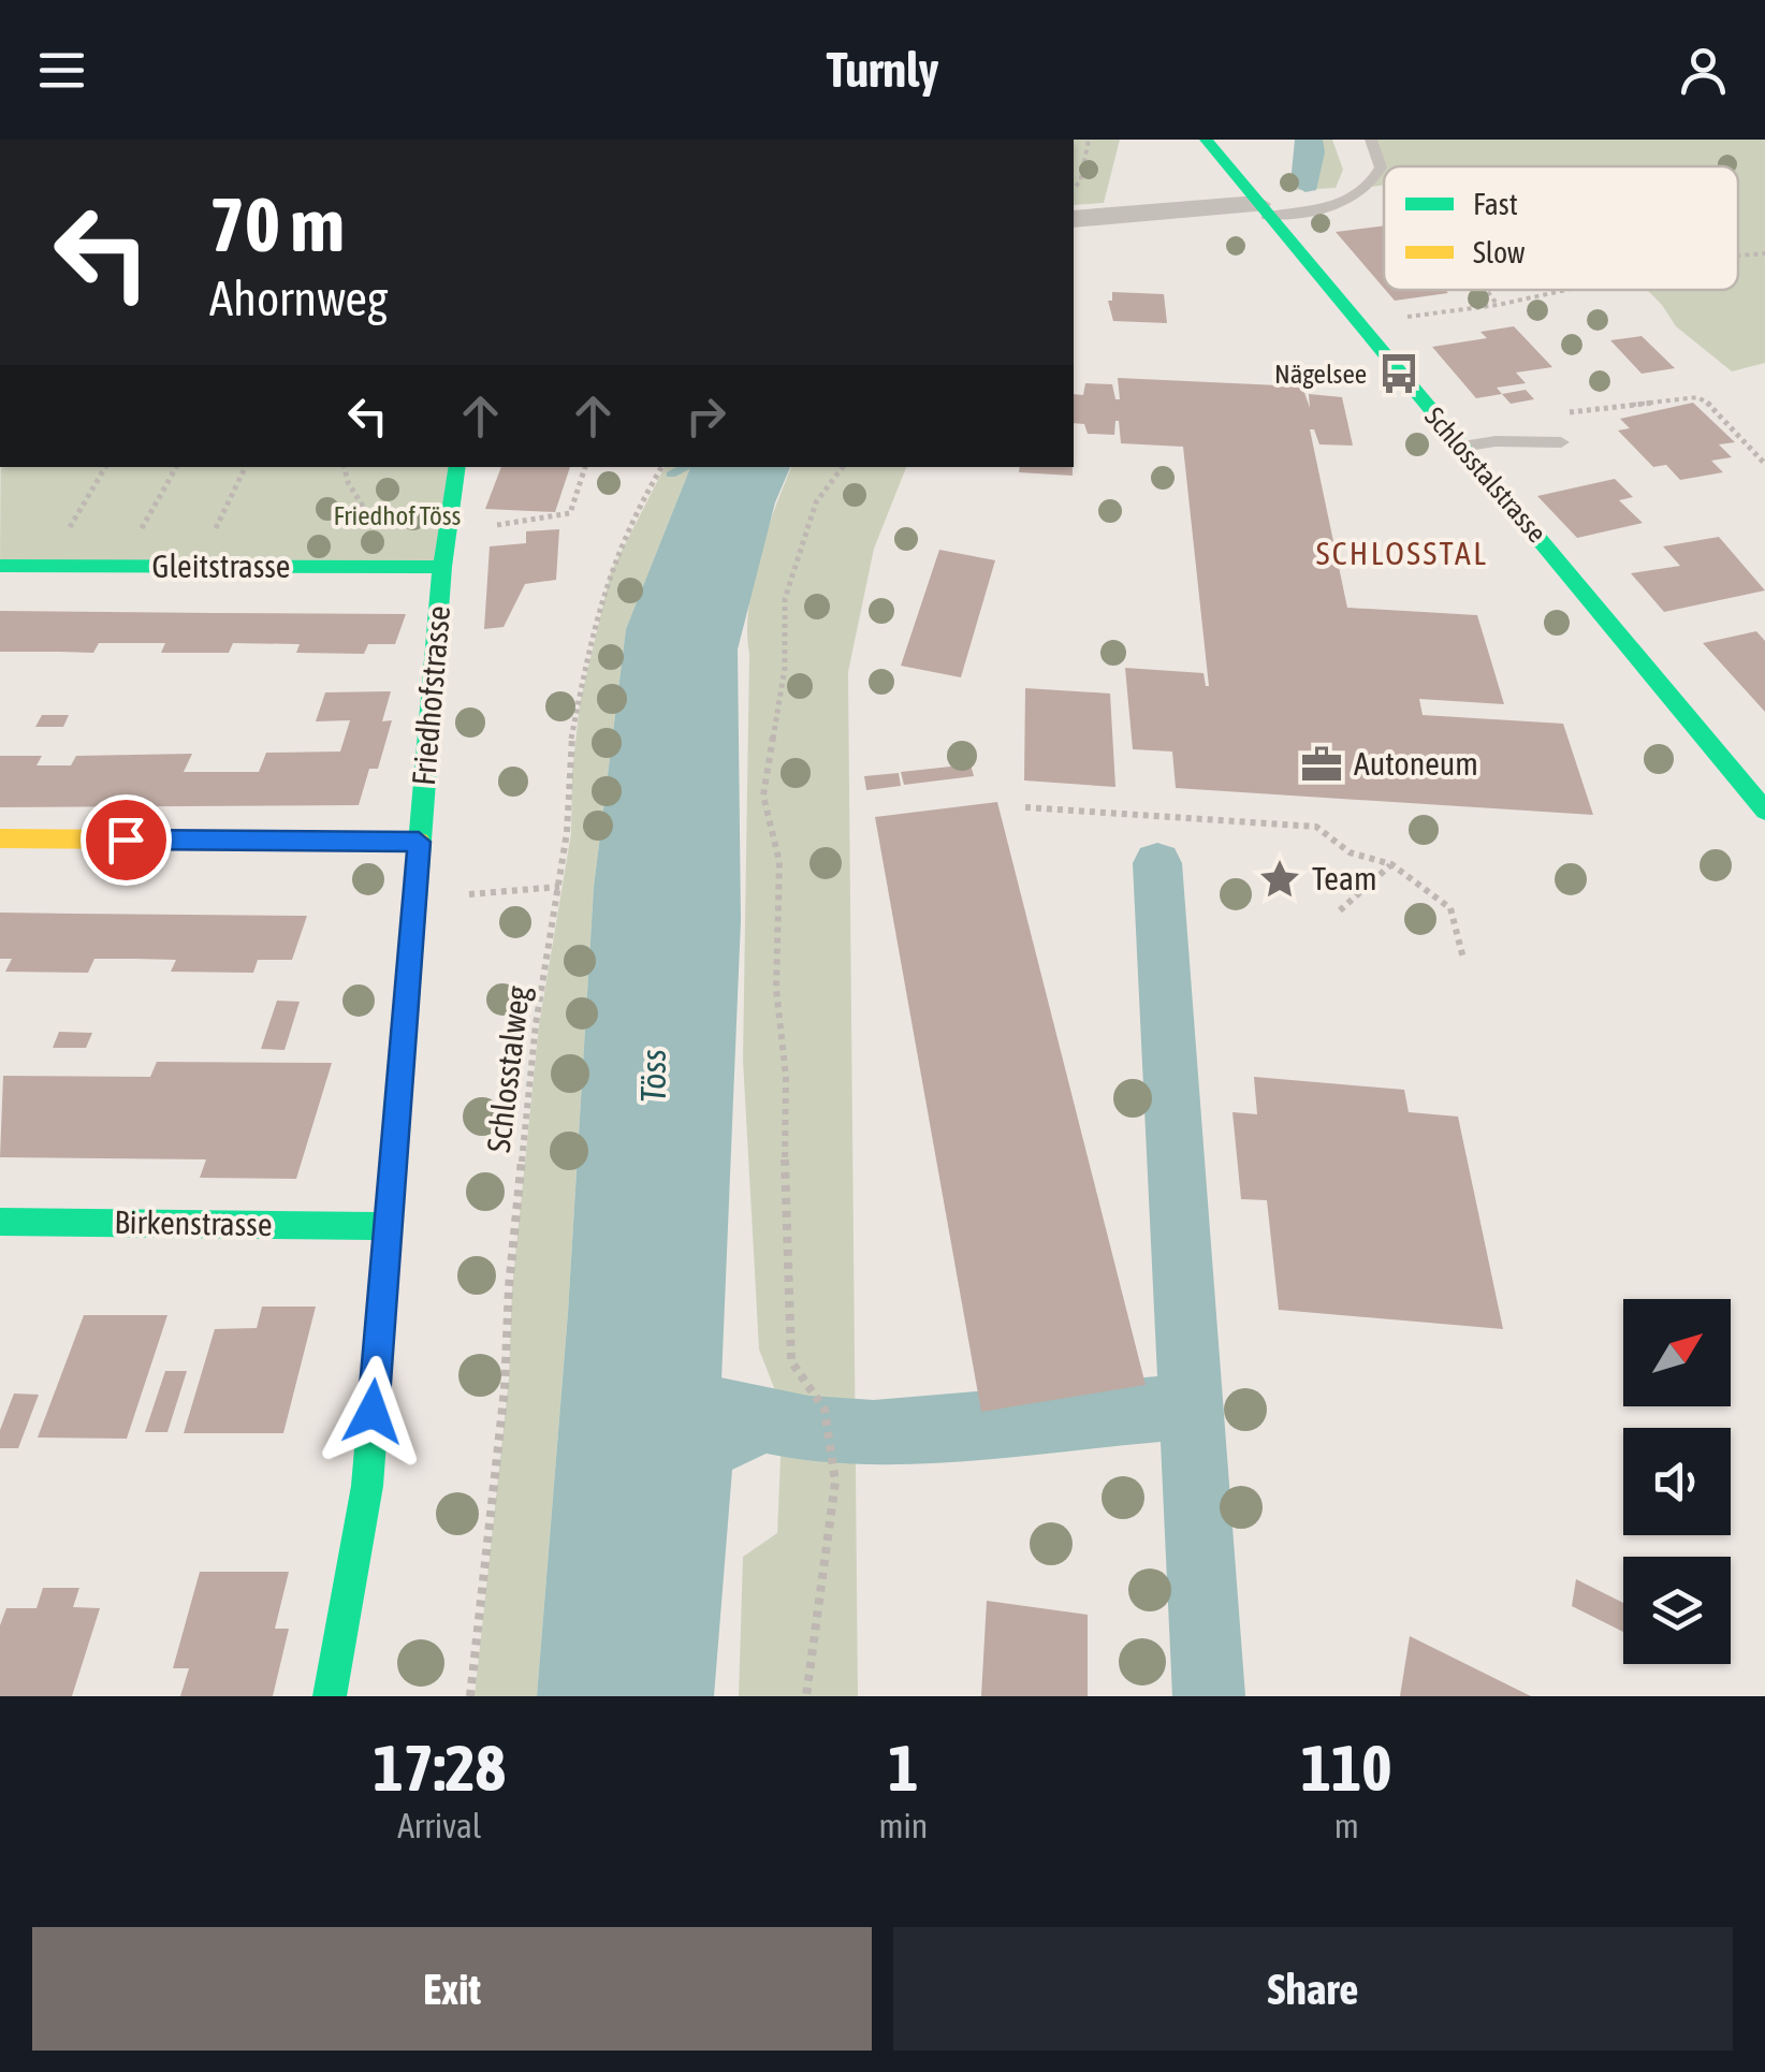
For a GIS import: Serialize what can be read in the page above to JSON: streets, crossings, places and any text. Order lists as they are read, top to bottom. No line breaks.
{"streets":{"street":["Schlosstalstrasse","Gleitstrasse","Friedhofstrasse","Birkenstrasse"],"path":["Schlosstalweg"]},"crossings":[["Gleitstrasse","Friedhofstrasse"],["Friedhofstrasse","Birkenstrasse"]],"districts":["SCHLOSSTAL"],"water":["Töss"],"parks":["Friedhof Töss"],"places":{"bus stop":["Nägelsee"],"office":["Autoneum"],"place":["Team"]},"legend":["Fast","Slow"],"north":"top right","page":{"header":"Turnly","turn":["70 m","Ahornweg"],"eta":["17:28","Arrival","1","min","110","m"],"buttons":["Exit","Share"]}}
